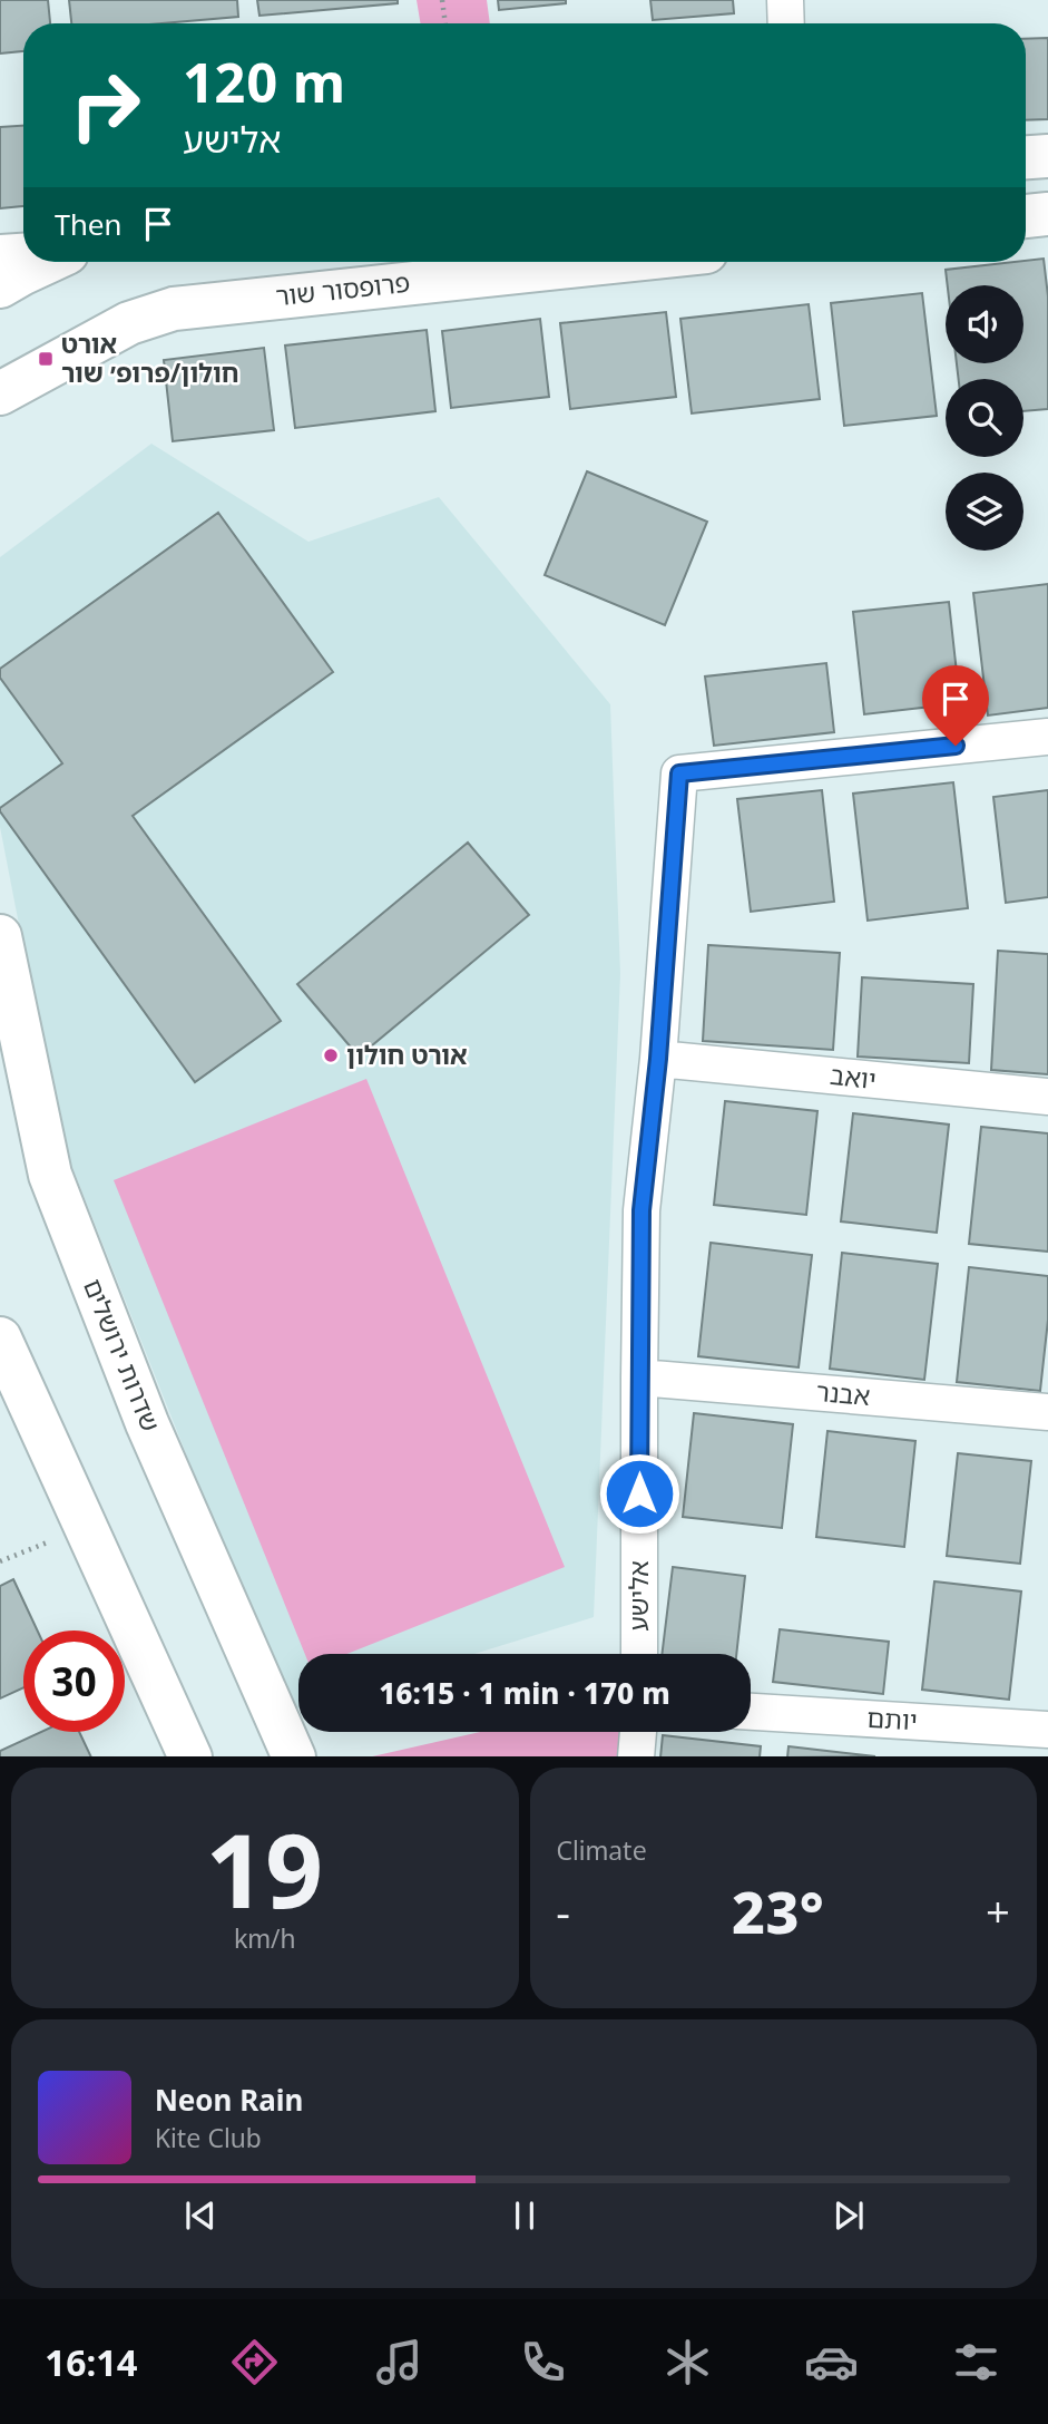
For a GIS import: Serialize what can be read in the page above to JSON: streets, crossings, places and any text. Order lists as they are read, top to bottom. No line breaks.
{"streets":{"main road":["פרופסור שור","שדרות ירושלים"],"street":["יואב","אבנר","אלישע","יותם"]},"crossings":[["יואב","אלישע"],["אבנר","אלישע"]],"places":{"transit":["אורט חולון/פרופ׳ שור"],"other":["אורט חולון"]},"page":{"turn":["120 m","אלישע"],"then":"Then","limit":"30","trip":"16:15 · 1 min · 170 m","tile":[["19","km/h"],"Climate"],"heat":["−","23°","+"],"song":["Neon Rain","Kite Club"],"tabs":"16:14"}}
